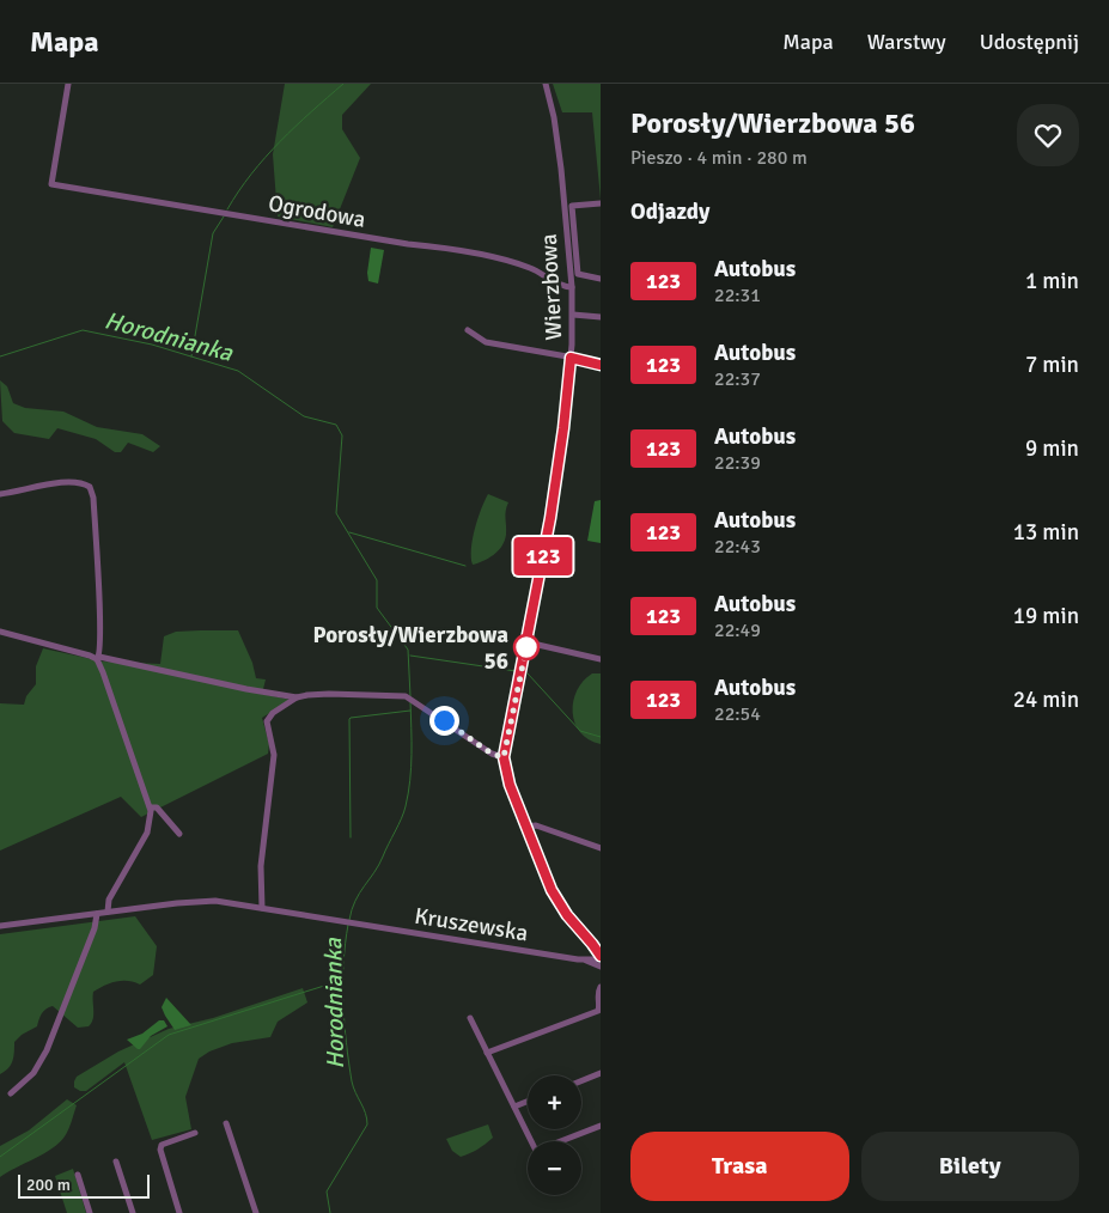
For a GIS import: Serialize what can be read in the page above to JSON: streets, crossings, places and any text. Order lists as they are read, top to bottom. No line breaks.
{"streets":{"street":["Ogrodowa","Wierzbowa","Kruszewska"]},"crossings":[["Ogrodowa","Wierzbowa"]],"water":["Horodnianka"],"places":["Porosły/Wierzbowa 56"],"lines":["bus line 123"],"scale_bar":"200 m","page":{"header":"Mapa","nav":["Mapa","Warstwy","Udostępnij"],"on_map":"123","heading":[["Porosły/Wierzbowa 56","Pieszo · 4 min · 280 m"],"Odjazdy"],"list":[{"mark":"123","name":"Autobus","note":"22:31","value":"1 min"},{"mark":"123","name":"Autobus","note":"22:37","value":"7 min"},{"mark":"123","name":"Autobus","note":"22:39","value":"9 min"},{"mark":"123","name":"Autobus","note":"22:43","value":"13 min"},{"mark":"123","name":"Autobus","note":"22:49","value":"19 min"},{"mark":"123","name":"Autobus","note":"22:54","value":"24 min"}],"map_buttons":["+","−"],"buttons":["Trasa","Bilety"],"scale":"200 m"}}
